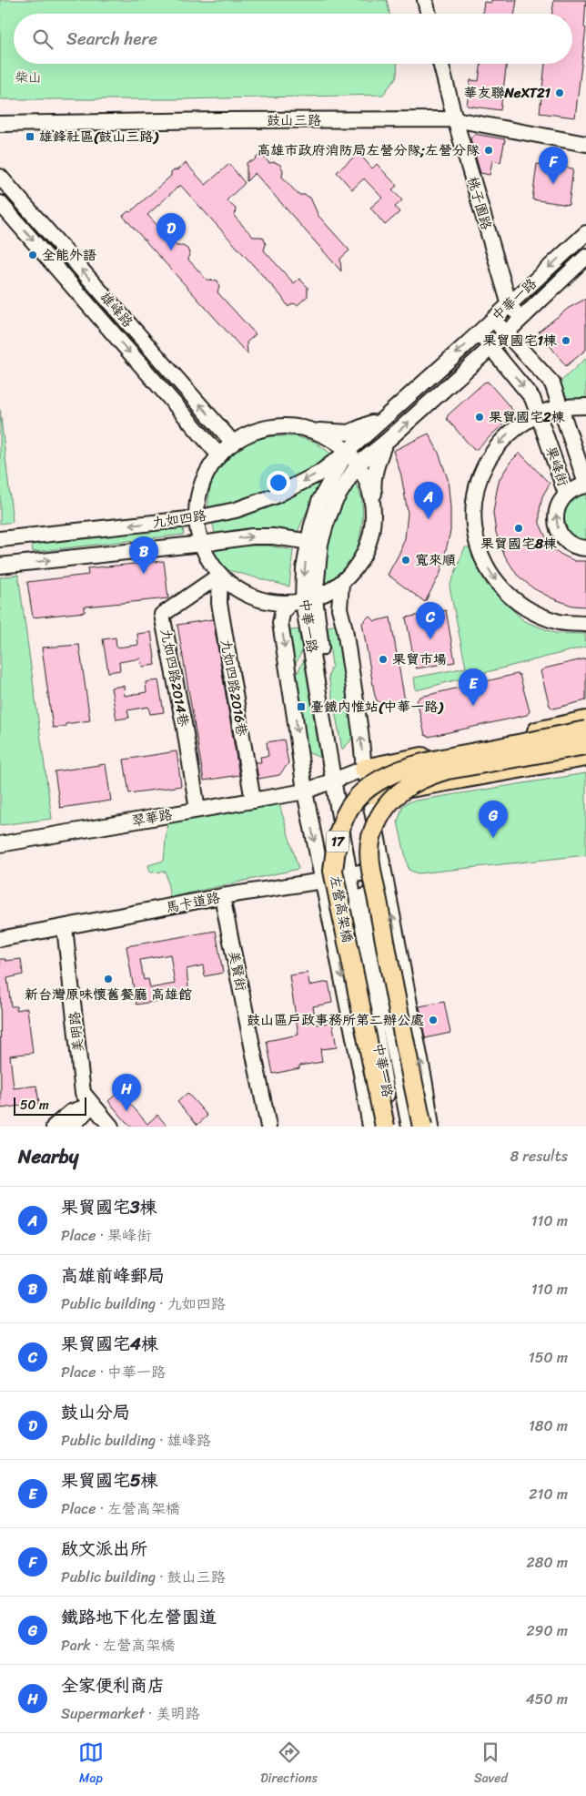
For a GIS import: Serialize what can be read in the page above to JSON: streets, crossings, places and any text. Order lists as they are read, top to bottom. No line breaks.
{"streets":{"main road":["17","左營高架橋"],"street":["鼓山三路","桃子園路","中華一路","雄峰路","果峰街","九如四路","九如四路2014巷","九如四路2016巷","翠華路","馬卡道路","美賢街","美明路"]},"crossings":[["鼓山三路","桃子園路"],["桃子園路","中華一路"],["中華一路","果峰街"],["中華一路","九如四路"],["中華一路","翠華路"],["中華一路","馬卡道路"],["九如四路2014巷","九如四路2016巷"],["九如四路2014巷","翠華路"],["九如四路2016巷","翠華路"],["馬卡道路","美賢街"],["馬卡道路","美明路"]],"parks":["柴山"],"places":{"other":["華友聯NeXT21","高雄市政府消防局左營分隊;左營分隊","全能外語","果貿國宅1棟","果貿國宅2棟","果貿國宅8棟","寬來順","果貿市場","新台灣原味懷舊餐廳 高雄館","鼓山區戶政事務所第二辦公處"],"transit":["雄鋒社區(鼓山三路)","臺鐵內惟站(中華一路)"]},"scale_bar":"50 m","page":{"search":"Search here","pins":["F","D","A","B","C","E","G","H"],"scale":"50 m","heading":["Nearby","8 results"],"list":[{"mark":"A","name":"果貿國宅3棟","note":"Place · 果峰街","value":"110 m"},{"mark":"B","name":"高雄前峰郵局","note":"Public building · 九如四路","value":"110 m"},{"mark":"C","name":"果貿國宅4棟","note":"Place · 中華一路","value":"150 m"},{"mark":"D","name":"鼓山分局","note":"Public building · 雄峰路","value":"180 m"},{"mark":"E","name":"果貿國宅5棟","note":"Place · 左營高架橋","value":"210 m"},{"mark":"F","name":"啟文派出所","note":"Public building · 鼓山三路","value":"280 m"},{"mark":"G","name":"鐵路地下化左營園道","note":"Park · 左營高架橋","value":"290 m"},{"mark":"H","name":"全家便利商店","note":"Supermarket · 美明路","value":"450 m"}],"nav":["Map","Directions","Saved"]}}
